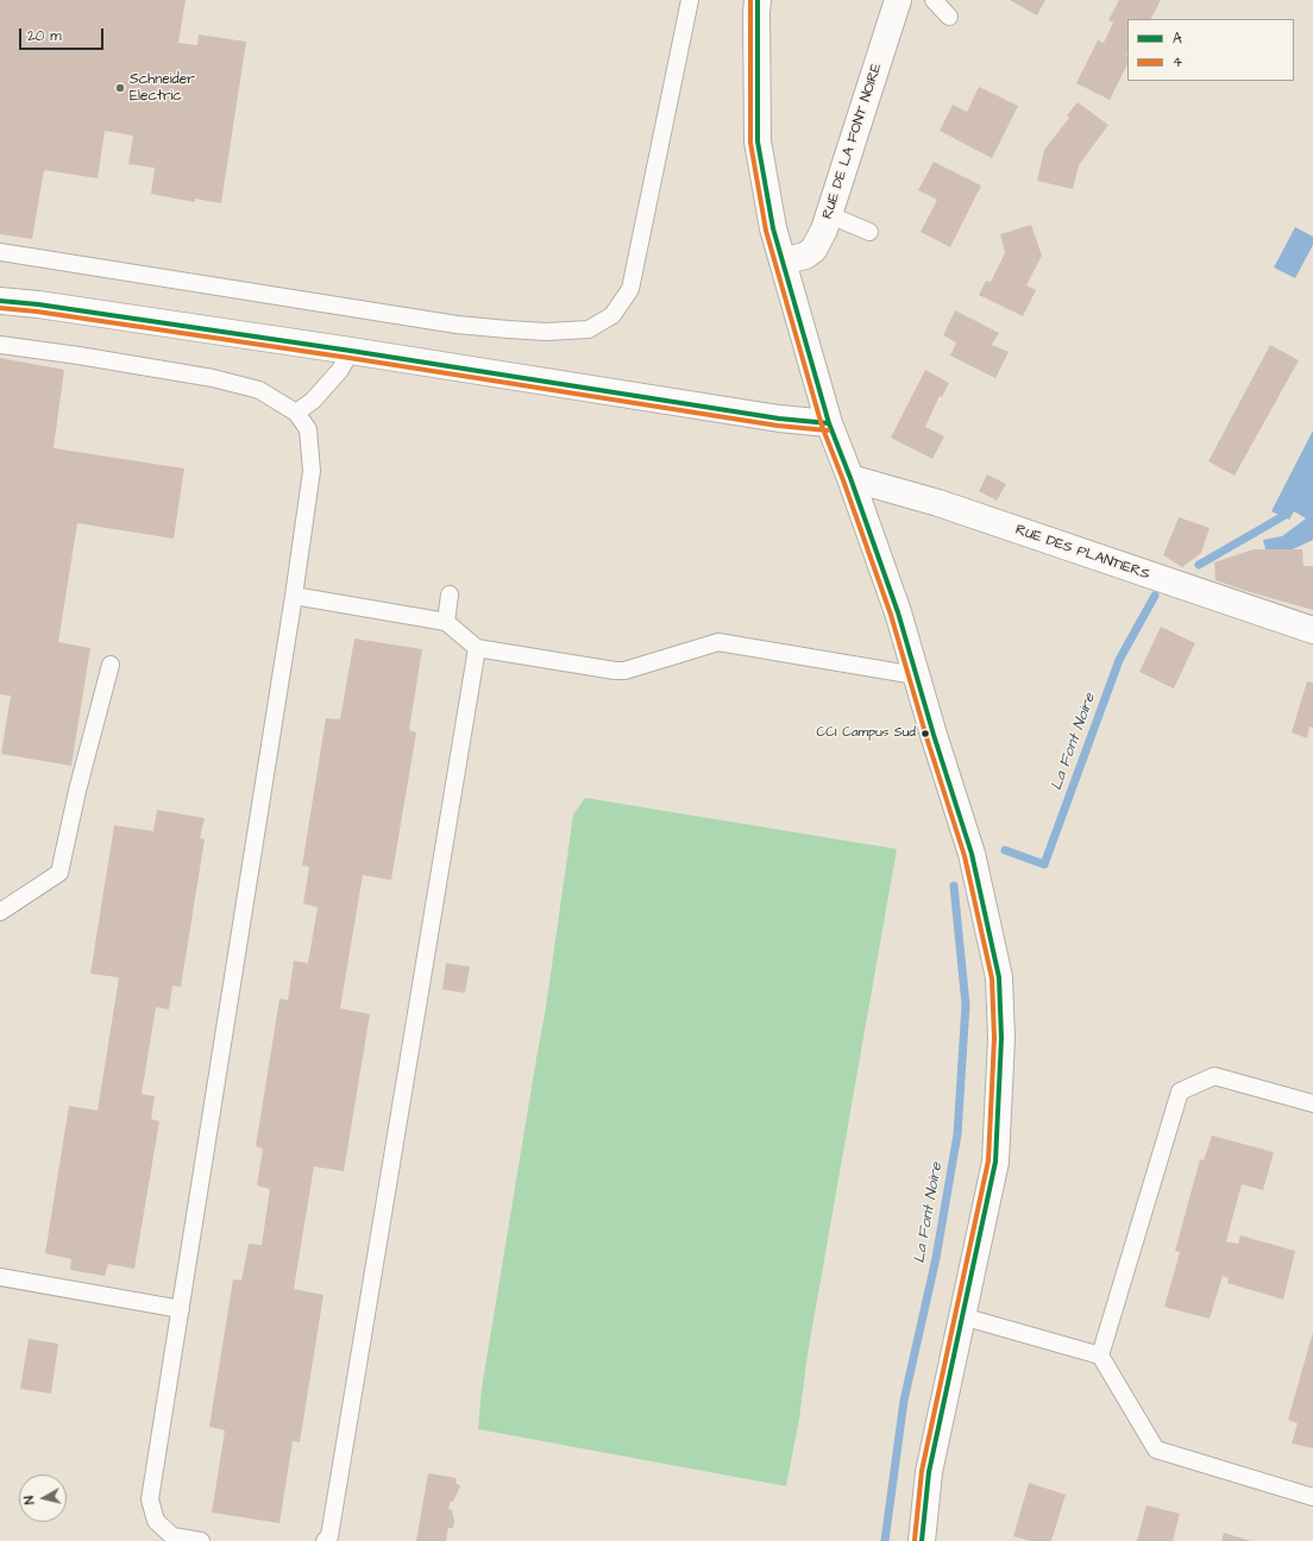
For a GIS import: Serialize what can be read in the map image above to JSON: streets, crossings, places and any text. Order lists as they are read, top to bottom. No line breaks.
{"streets":{"street":["RUE DE LA FONT NOIRE","RUE DES PLANTIERS"]},"water":["La Font Noire"],"places":["Schneider Electric","CCI Campus Sud"],"lines":["transit line A","transit line 4"],"legend":["A","4"],"scale_bar":"20 m","north":"left"}
